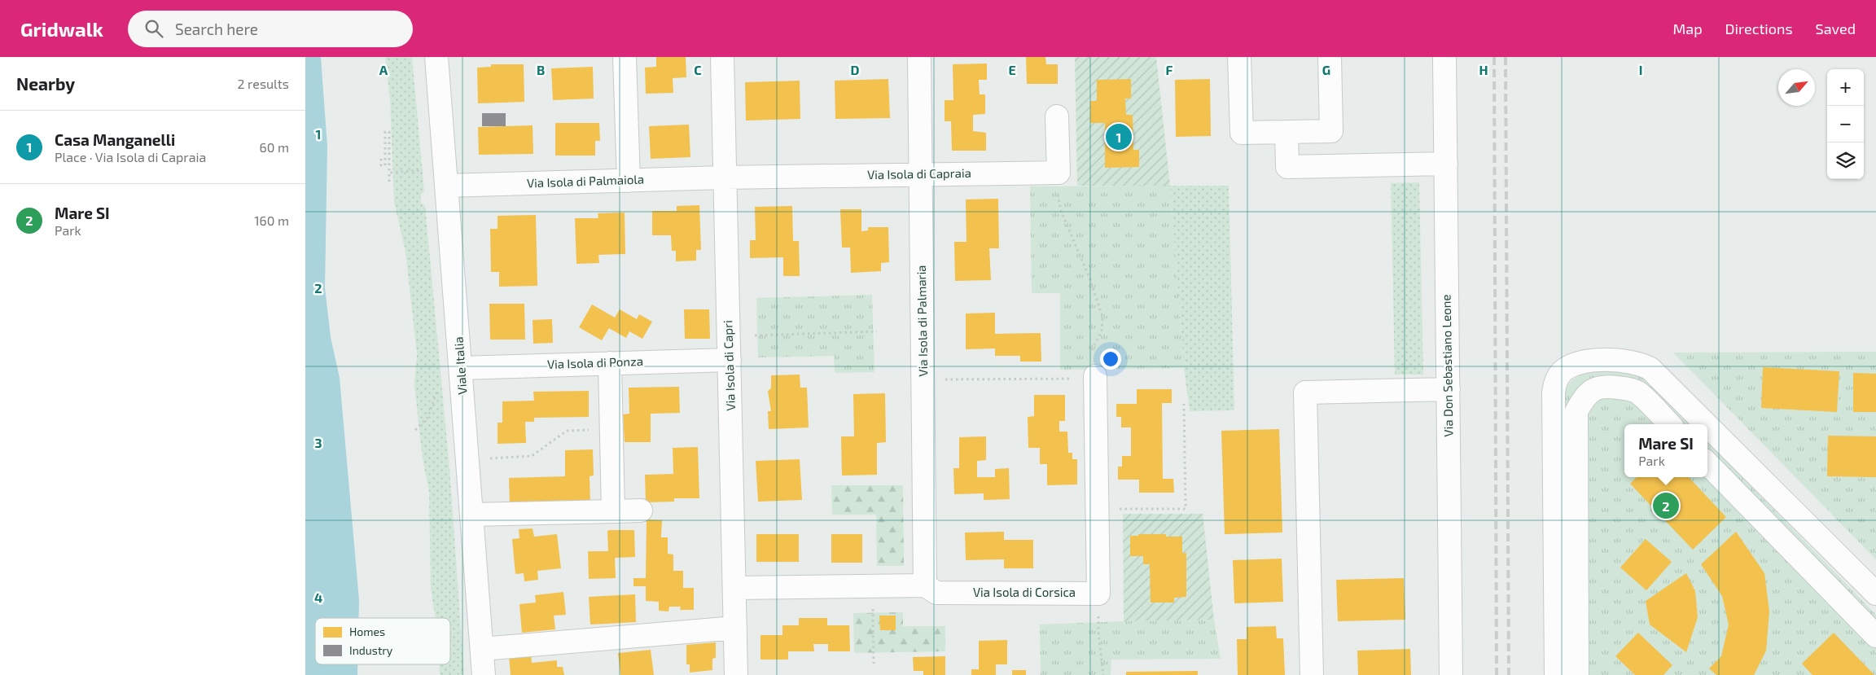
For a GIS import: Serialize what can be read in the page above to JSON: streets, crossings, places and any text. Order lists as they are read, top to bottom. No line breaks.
{"streets":{"street":["Via Isola di Capraia","Via Isola di Palmaiola","Via Isola di Palmaria","Via Isola di Ponza","Viale Italia","Via Isola di Capri","Via Don Sebastiano Leone","Via Isola di Corsica"]},"crossings":[["Via Isola di Capraia","Via Isola di Palmaiola"],["Via Isola di Capraia","Via Isola di Palmaria"],["Via Isola di Capraia","Via Isola di Capri"],["Via Isola di Palmaiola","Viale Italia"],["Via Isola di Palmaiola","Via Isola di Capri"],["Via Isola di Palmaria","Via Isola di Corsica"],["Via Isola di Ponza","Viale Italia"],["Via Isola di Ponza","Via Isola di Capri"],["Via Isola di Capri","Via Isola di Corsica"]],"legend":["Homes","Industry"],"north":"top right","page":{"header":"Gridwalk","search":"Search here","nav":["Map","Directions","Saved"],"heading":["Nearby","2 results"],"map_buttons":["+","−"],"list":[{"mark":"1","name":"Casa Manganelli","note":"Place · Via Isola di Capraia","value":"60 m"},{"mark":"2","name":"Mare SI","note":"Park","value":"160 m"}],"pins":["1","2"],"popup":["Mare SI","Park"]},"grid":{"columns":["A","B","C","D","E","F","G","H","I"],"rows":["1","2","3","4"]}}
